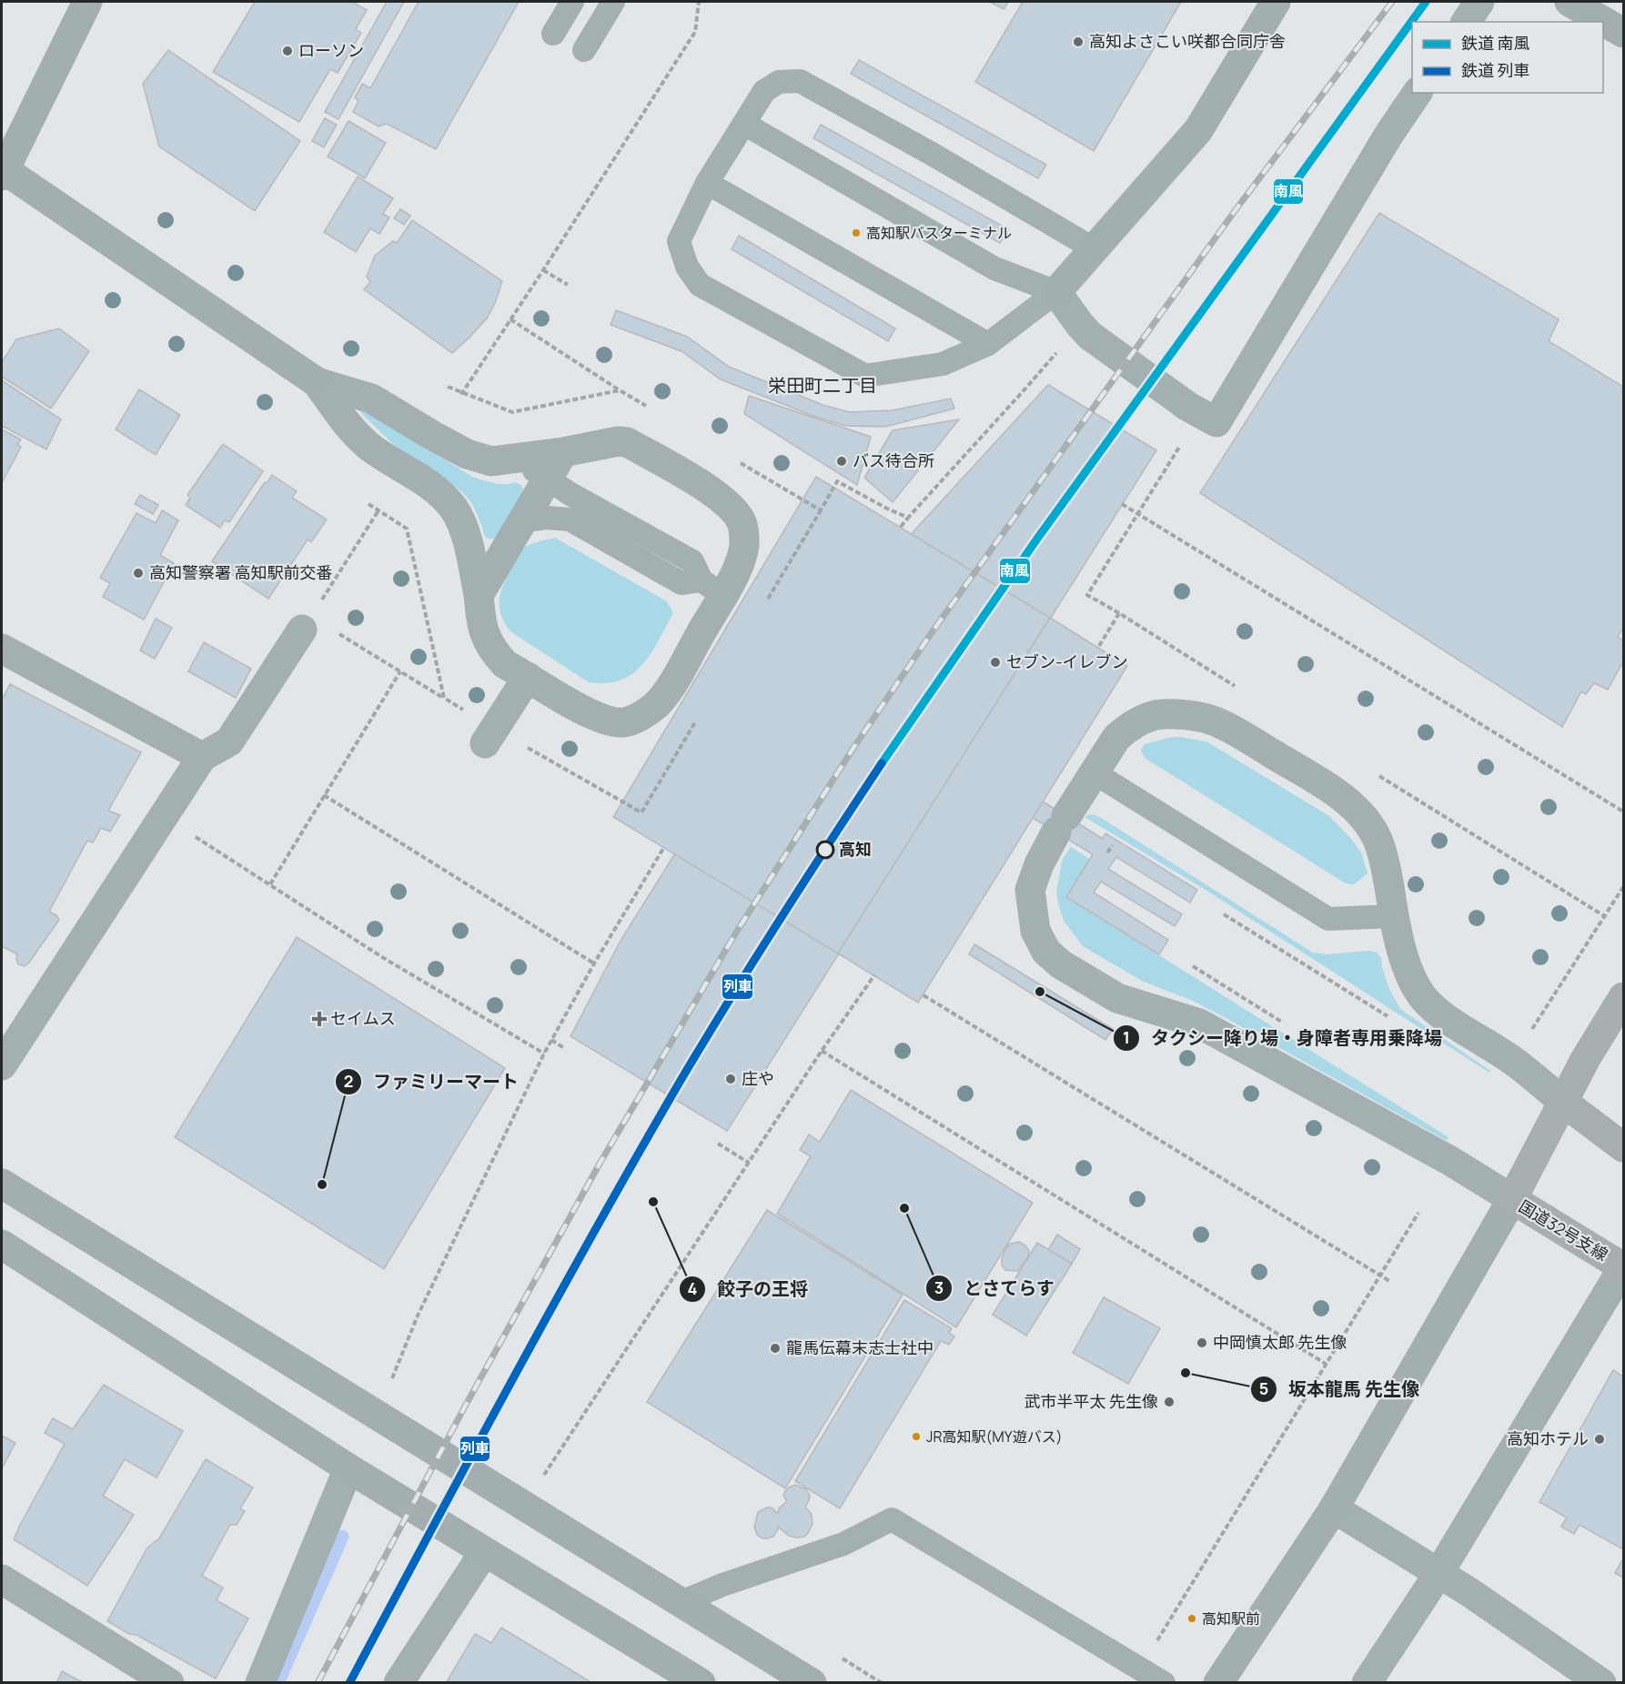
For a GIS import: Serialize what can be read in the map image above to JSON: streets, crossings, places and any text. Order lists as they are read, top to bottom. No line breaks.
{"streets":{"highway":["国道32号支線"]},"districts":["栄田町二丁目"],"places":{"other":["高知よさこい咲都合同庁舎","ローソン","高知駅バスターミナル","バス待合所","高知警察署 高知駅前交番","セブン-イレブン","高知","タクシー降り場・身障者専用乗降場","庄や","ファミリーマート","餃子の王将","とさてらす","中岡慎太郎 先生像","龍馬伝幕末志士社中","坂本龍馬 先生像","武市半平太 先生像","JR高知駅(MY遊バス)","高知ホテル","高知駅前"],"health":["セイムス"]},"lines":["rail line 南風","rail line 列車"],"legend":["鉄道 南風","鉄道 列車"]}
